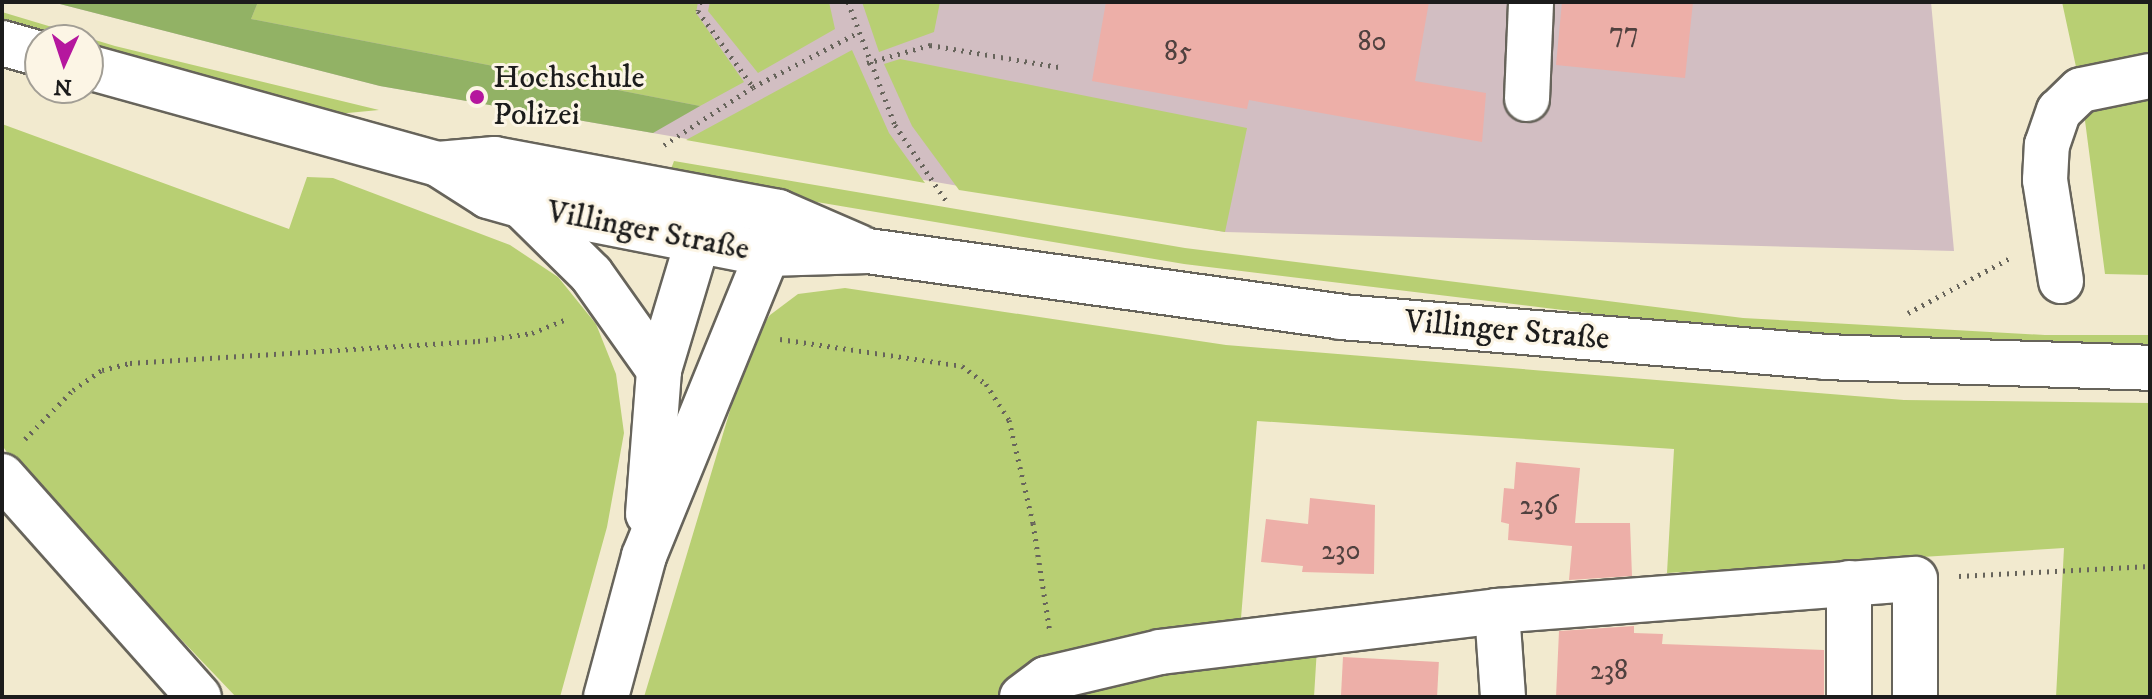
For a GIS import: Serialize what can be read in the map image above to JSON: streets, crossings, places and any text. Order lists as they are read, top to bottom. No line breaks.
{"streets":{"main road":["Villinger Straße"]},"places":["Hochschule Polizei"],"house_numbers":["77","80","85","236","230","238"],"north":"bottom"}
